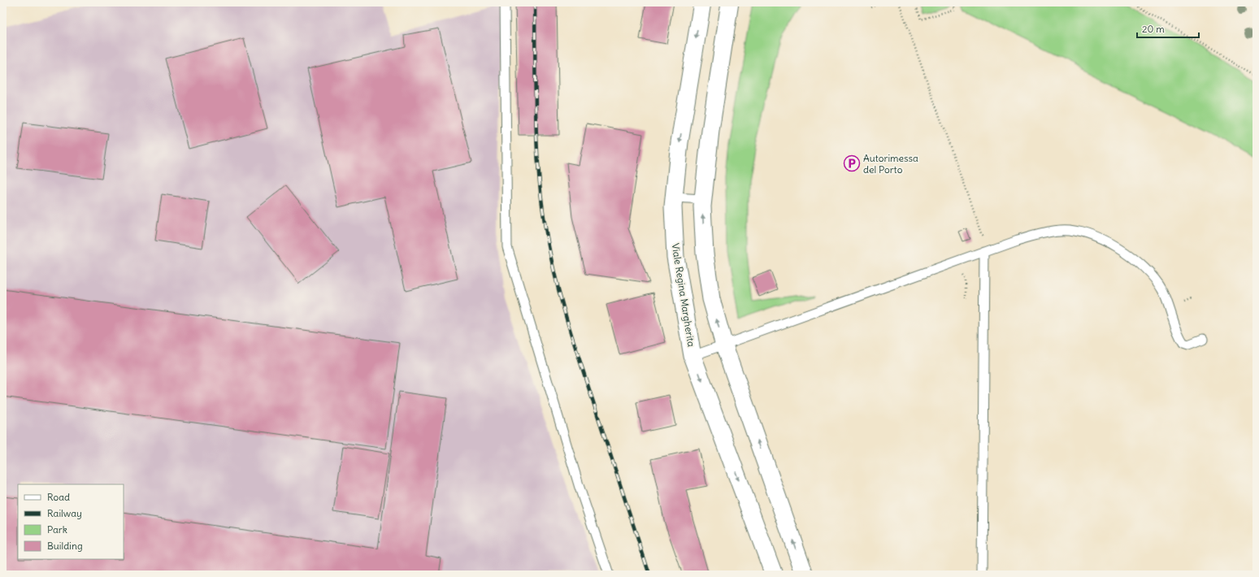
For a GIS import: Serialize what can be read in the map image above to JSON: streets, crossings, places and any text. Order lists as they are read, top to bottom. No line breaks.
{"streets":{"street":["Viale Regina Margherita"]},"places":{"parking":["Autorimessa del Porto"]},"legend":["Road","Railway","Park","Building"],"scale_bar":"20 m"}
